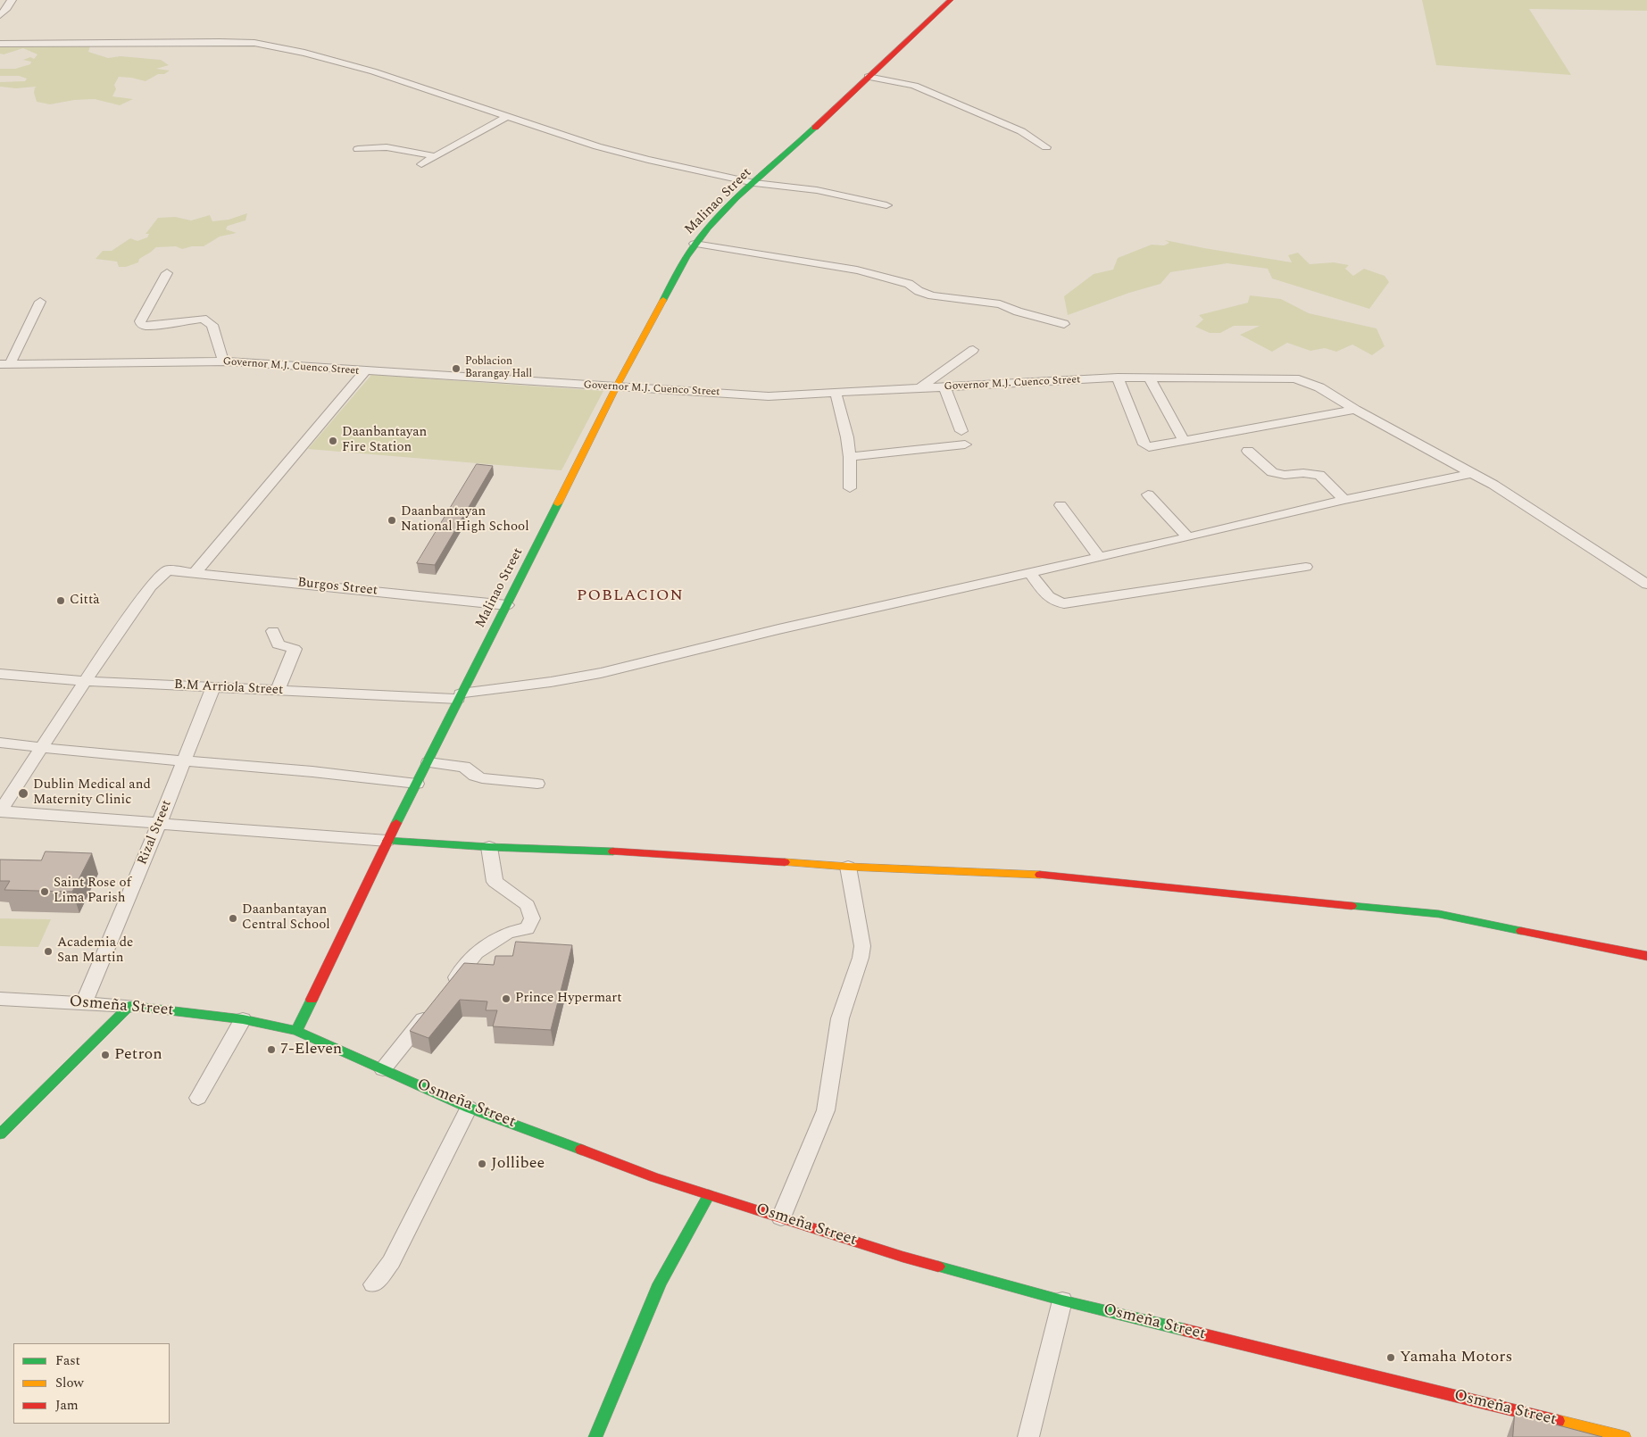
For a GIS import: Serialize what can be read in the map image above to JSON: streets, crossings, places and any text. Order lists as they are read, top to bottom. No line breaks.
{"streets":{"main road":["Malinao Street","Osmeña Street"],"street":["Governor M.J. Cuenco Street","Burgos Street","B.M Arriola Street","Rizal Street"]},"crossings":[["Malinao Street","Governor M.J. Cuenco Street"],["Malinao Street","Burgos Street"],["Malinao Street","B.M Arriola Street"],["Malinao Street","Osmeña Street"],["Governor M.J. Cuenco Street","B.M Arriola Street"],["Burgos Street","B.M Arriola Street"],["B.M Arriola Street","Rizal Street"],["Rizal Street","Osmeña Street"]],"districts":["POBLACION"],"places":["Poblacion Barangay Hall","Daanbantayan Fire Station","Daanbantayan National High School","Città","Dublin Medical and Maternity Clinic","Saint Rose of Lima Parish","Daanbantayan Central School","Academia de San Martin","Prince Hypermart","7-Eleven","Petron","Jollibee","Yamaha Motors"],"legend":["Fast","Slow","Jam"]}
